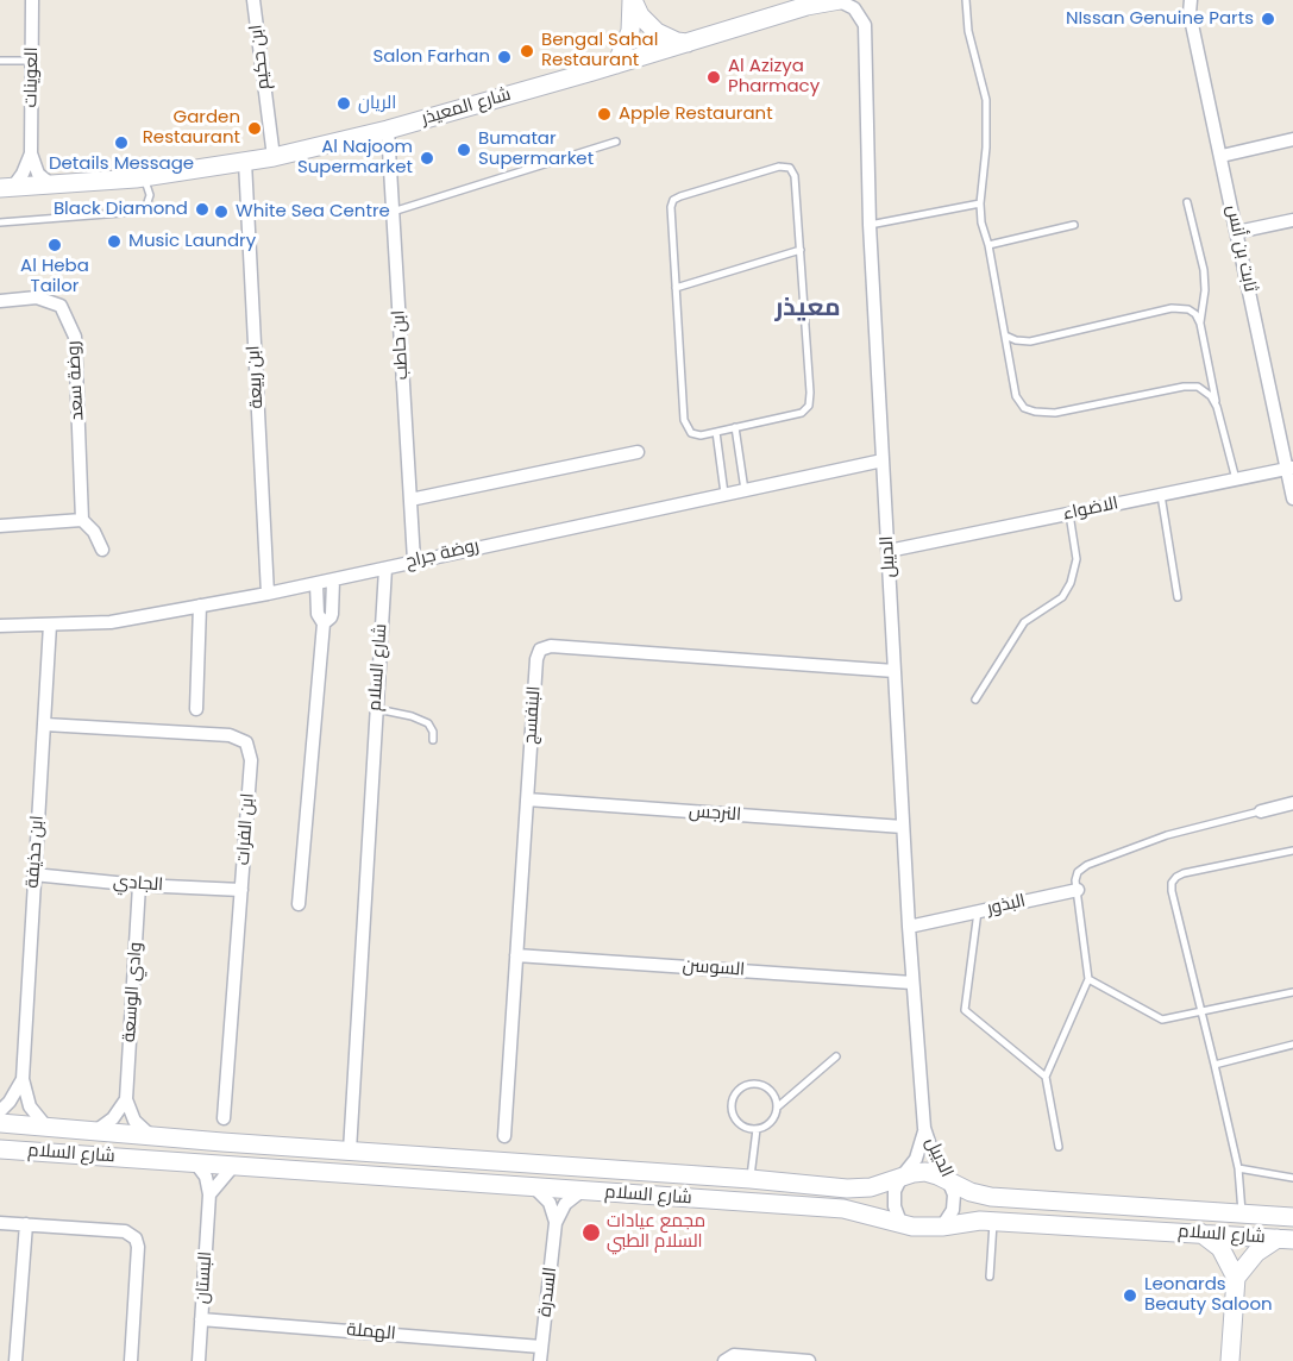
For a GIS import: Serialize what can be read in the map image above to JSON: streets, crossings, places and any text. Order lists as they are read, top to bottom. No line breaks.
{"streets":{"main road":["شارع المعيذر","شارع السلام"],"street":["ابن حكيم","العوينات","ثابت بن أنس","ابن حاطب","ابن ربيعة","روضة سعد","الاضواء","روضة جراح","الديبل","البنفسج","النرجس","ابن الفرات","ابن حذيفة","الجادي","البذور","السوسن","وادي الوسعة","البستان","السدرة","الهملة"]},"crossings":[["ابن حكيم","شارع المعيذر"],["العوينات","شارع المعيذر"],["شارع المعيذر","ابن حاطب"],["شارع المعيذر","ابن ربيعة"],["شارع المعيذر","الديبل"],["ثابت بن أنس","الاضواء"],["ابن حاطب","روضة جراح"],["ابن ربيعة","روضة جراح"],["الاضواء","الديبل"],["روضة جراح","الديبل"],["روضة جراح","شارع السلام"],["روضة جراح","ابن حذيفة"],["الديبل","شارع السلام"],["الديبل","البنفسج"],["الديبل","النرجس"],["الديبل","البذور"],["الديبل","السوسن"],["شارع السلام","ابن حذيفة"],["شارع السلام","البستان"],["شارع السلام","السدرة"],["البنفسج","النرجس"],["البنفسج","السوسن"],["ابن الفرات","ابن حذيفة"],["ابن الفرات","الجادي"],["ابن حذيفة","الجادي"],["الجادي","وادي الوسعة"],["البستان","الهملة"],["السدرة","الهملة"]],"districts":["معيذر"],"places":["NIssan Genuine Parts","Bengal Sahal Restaurant","Salon Farhan","Al Azizya Pharmacy","الريان","Apple Restaurant","Garden Restaurant","Details Message","Bumatar Supermarket","Al Najoom Supermarket","Black Diamond","White Sea Centre","Music Laundry","Al Heba Tailor","مجمع عيادات السلام الطبي","Leonards Beauty Saloon"]}
